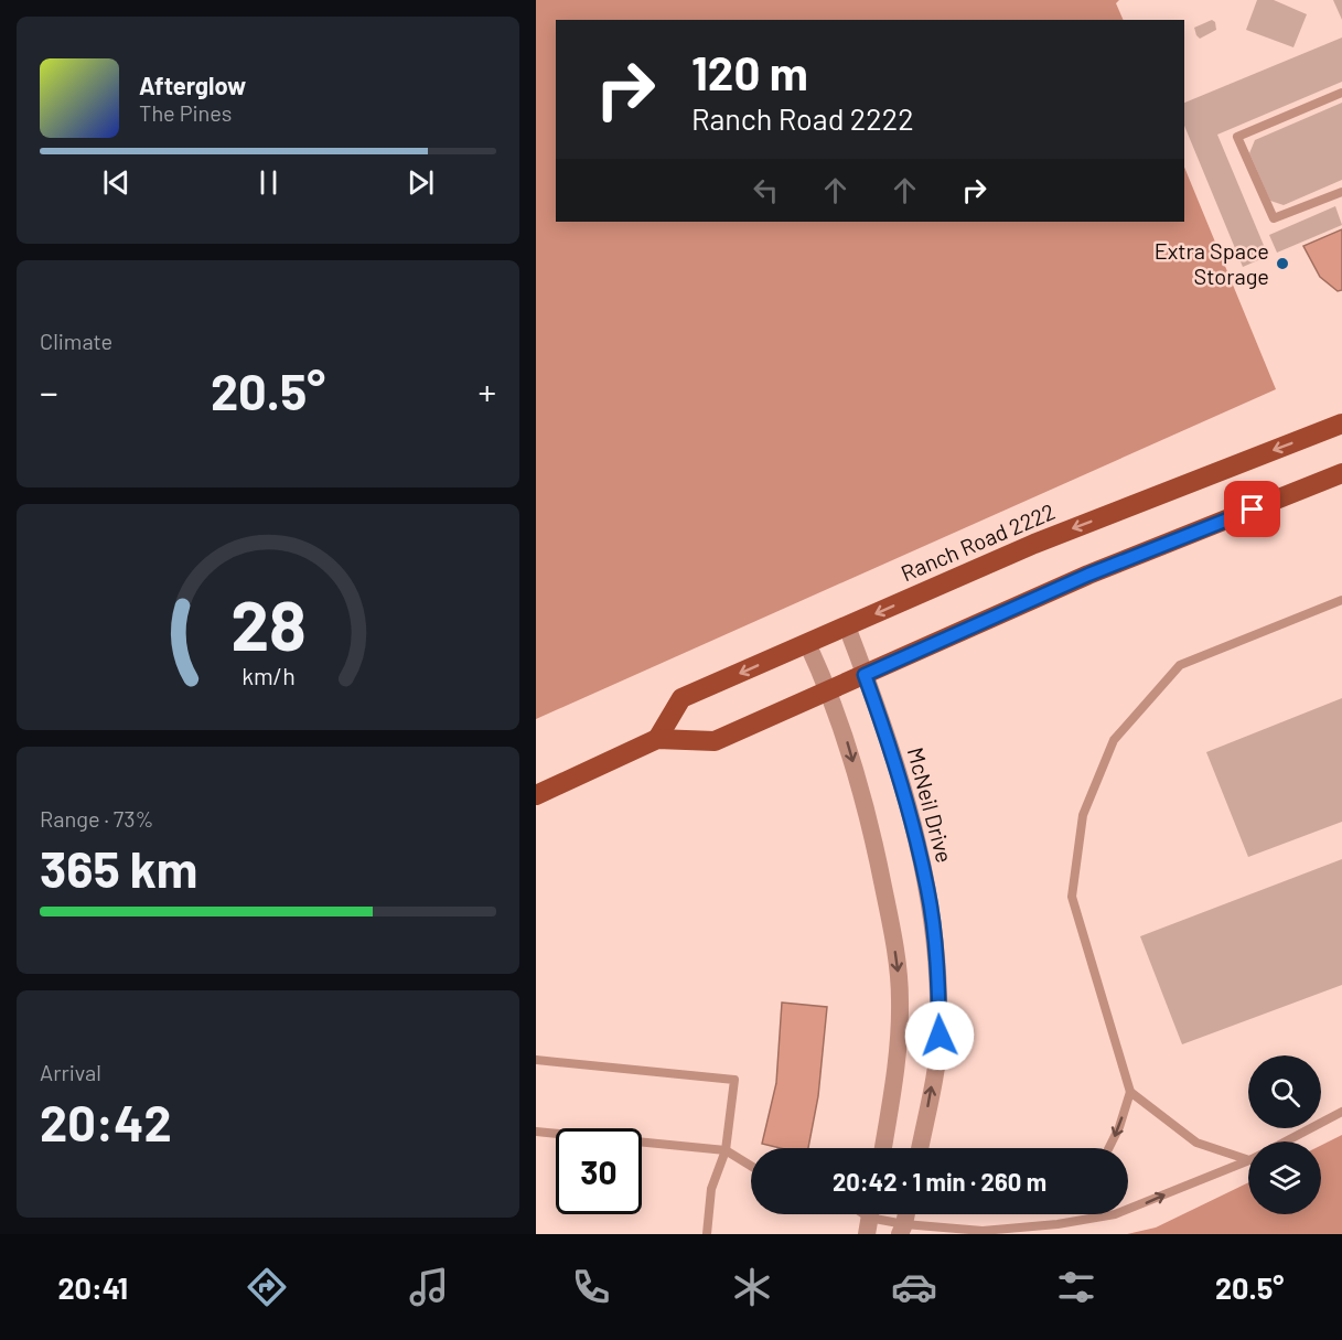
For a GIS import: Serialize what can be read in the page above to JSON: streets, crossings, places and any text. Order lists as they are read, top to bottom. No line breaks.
{"streets":{"main road":["Ranch Road 2222"],"street":["McNeil Drive"]},"crossings":[["Ranch Road 2222","McNeil Drive"]],"places":["Extra Space Storage"],"page":{"turn":["120 m","Ranch Road 2222"],"song":["Afterglow","The Pines"],"tile":["Climate",["Range · 73%","365 km"],["Arrival","20:42"]],"heat":["−","20.5°","+"],"limit":"30","trip":"20:42 · 1 min · 260 m","tabs":["20:41","20.5°"],"gauge":["28","km/h"]}}
